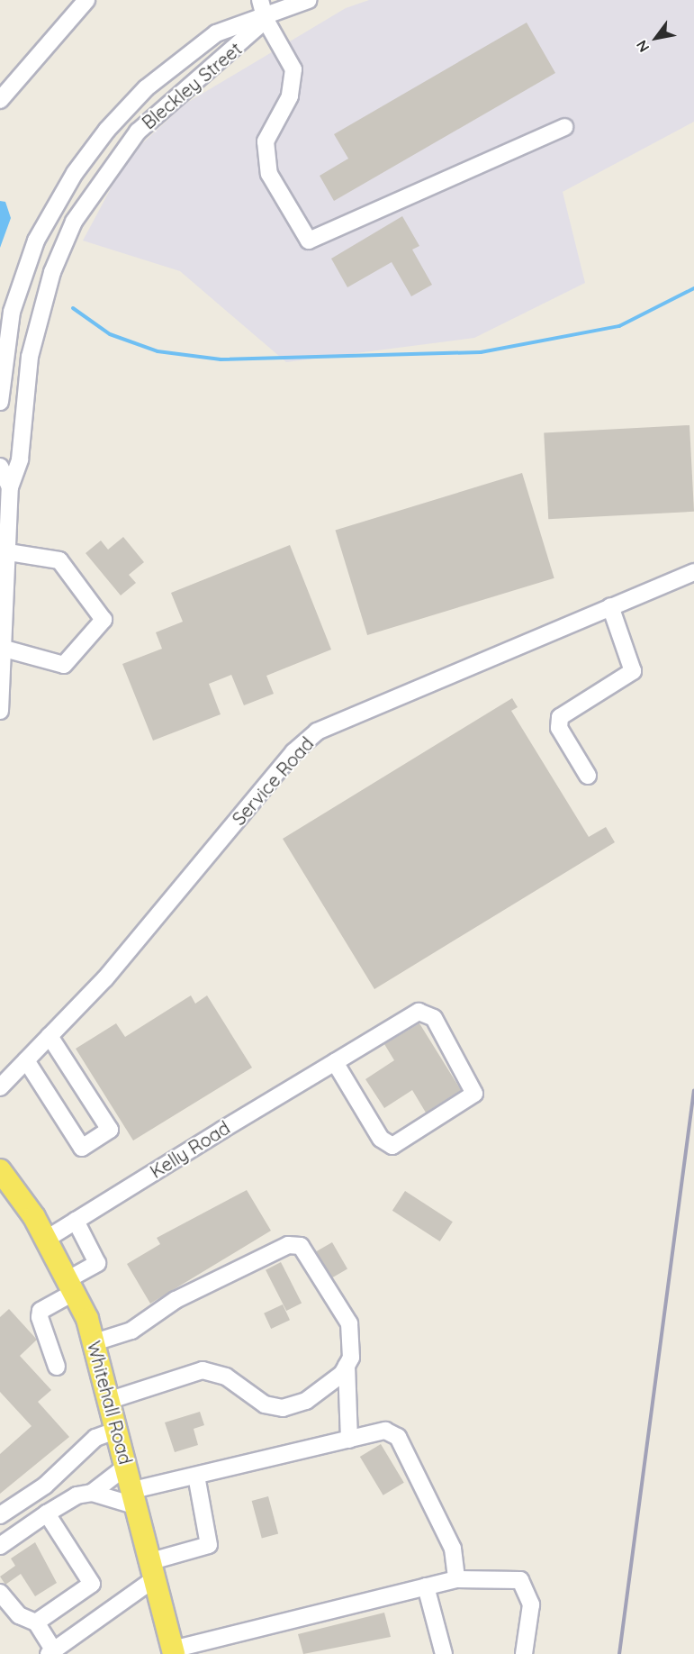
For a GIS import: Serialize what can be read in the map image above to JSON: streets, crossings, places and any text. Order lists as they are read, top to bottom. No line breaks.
{"streets":{"main road":["Whitehall Road"],"street":["Bleckley Street","Service Road","Kelly Road"]},"crossings":[["Kelly Road","Whitehall Road"]],"north":"bottom left"}
